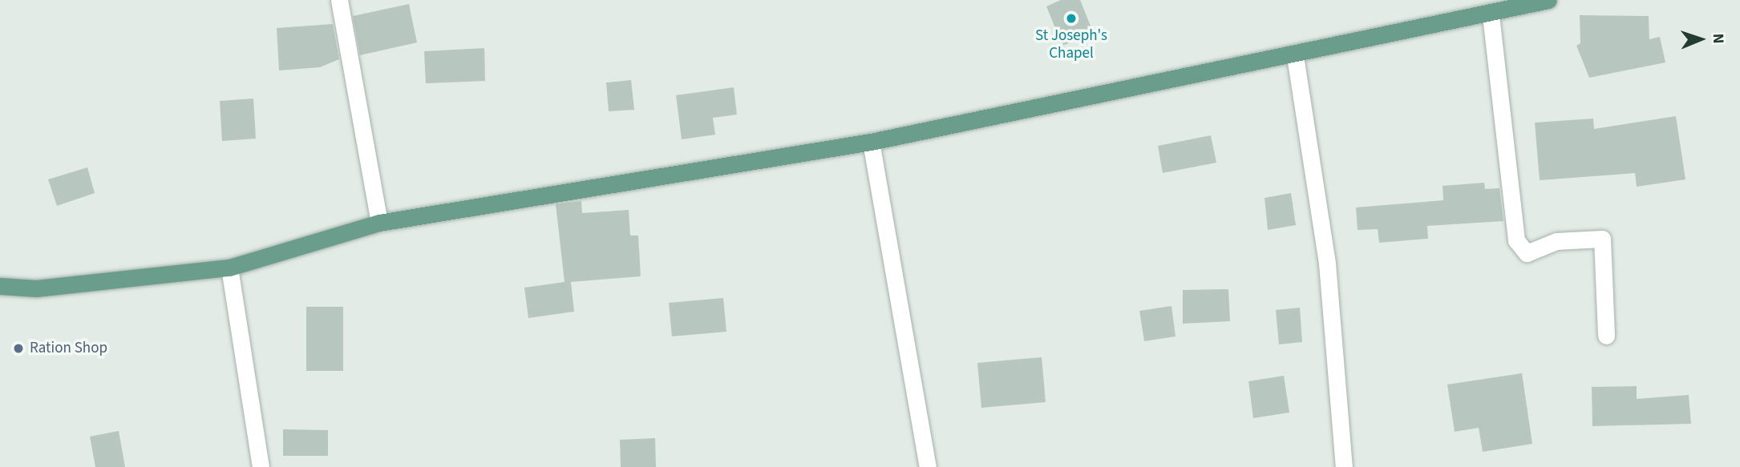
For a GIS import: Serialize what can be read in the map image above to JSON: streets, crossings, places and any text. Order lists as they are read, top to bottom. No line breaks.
{"places":["St Joseph's Chapel","Ration Shop"],"north":"right"}
